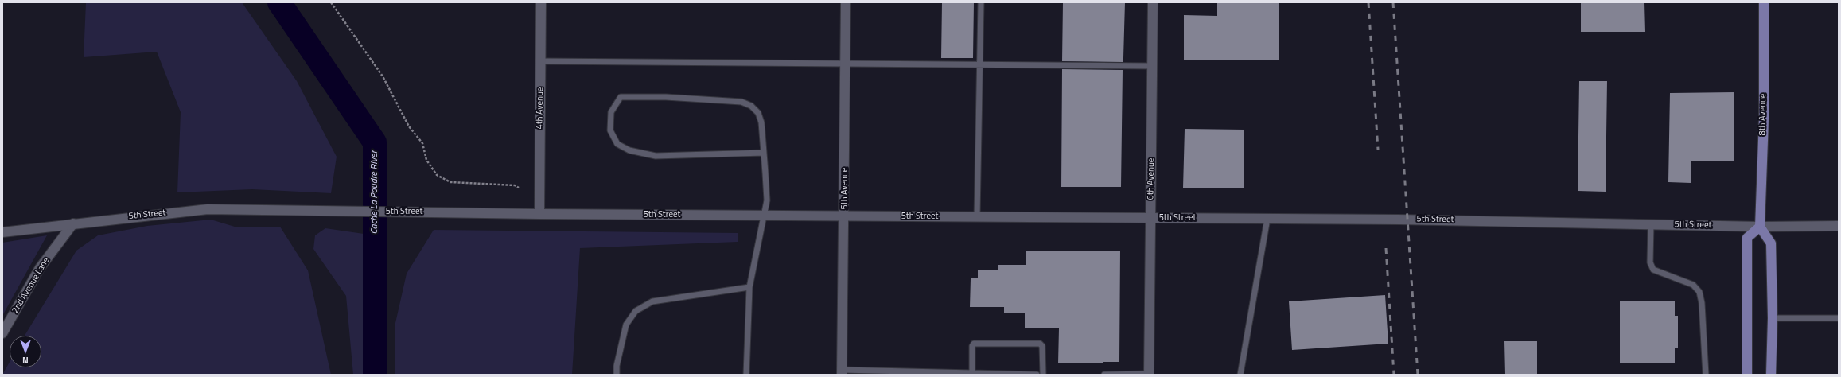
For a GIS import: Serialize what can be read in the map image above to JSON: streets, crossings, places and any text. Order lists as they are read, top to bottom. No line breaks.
{"streets":{"main road":["4th Avenue","8th Avenue","6th Avenue","5th Avenue","5th Street","2nd Avenue Lane"]},"crossings":[["4th Avenue","5th Street"],["8th Avenue","5th Street"],["6th Avenue","5th Street"],["5th Avenue","5th Street"],["5th Street","2nd Avenue Lane"]],"water":["Cache La Poudre River"],"north":"bottom"}
